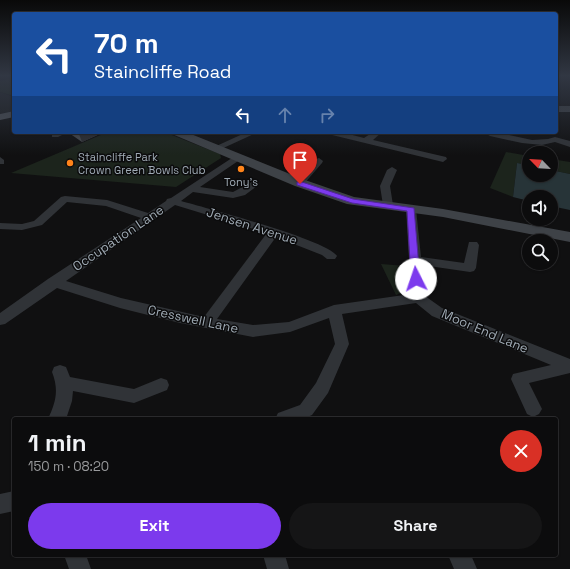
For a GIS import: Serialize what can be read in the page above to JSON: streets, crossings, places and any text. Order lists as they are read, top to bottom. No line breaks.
{"streets":{"street":["Jensen Avenue","Occupation Lane","Cresswell Lane","Moor End Lane"]},"crossings":[["Jensen Avenue","Occupation Lane"],["Occupation Lane","Cresswell Lane"],["Cresswell Lane","Moor End Lane"]],"places":["Staincliffe Park Crown Green Bowls Club","Tony's"],"north":"top left","page":{"turn":["70 m","Staincliffe Road"],"heading":["1 min","150 m · 08:20"],"buttons":["Exit","Share"]}}
